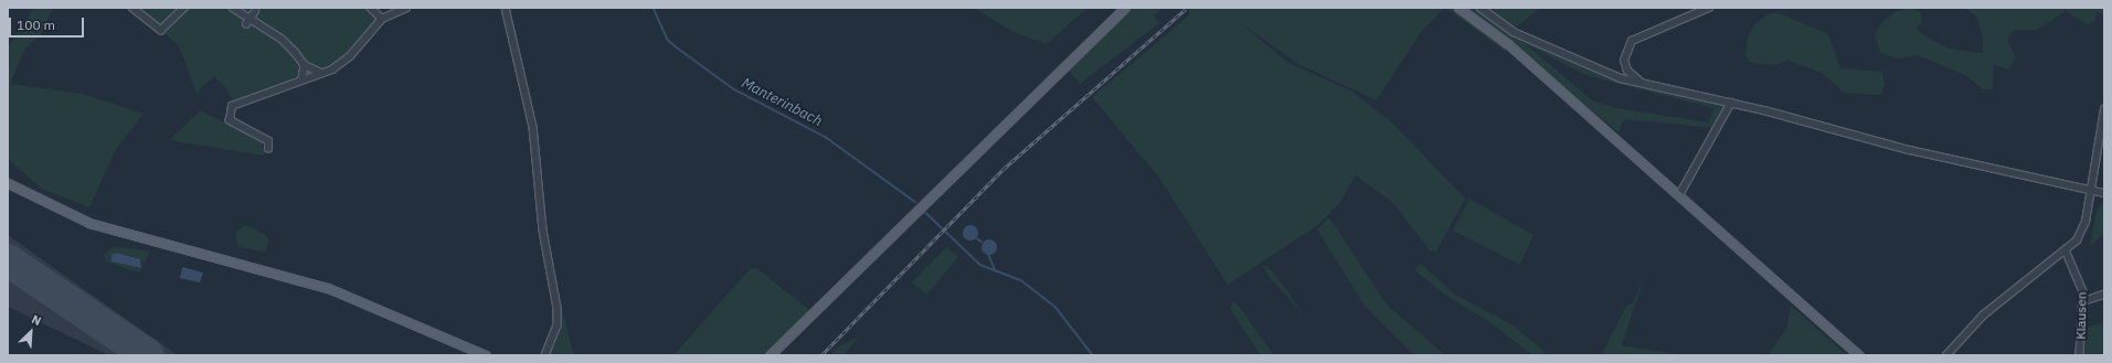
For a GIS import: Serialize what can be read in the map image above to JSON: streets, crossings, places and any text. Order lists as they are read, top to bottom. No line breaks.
{"streets":{"street":["Klausen"]},"water":["Manterinbach"],"scale_bar":"100 m","north":"top right"}
